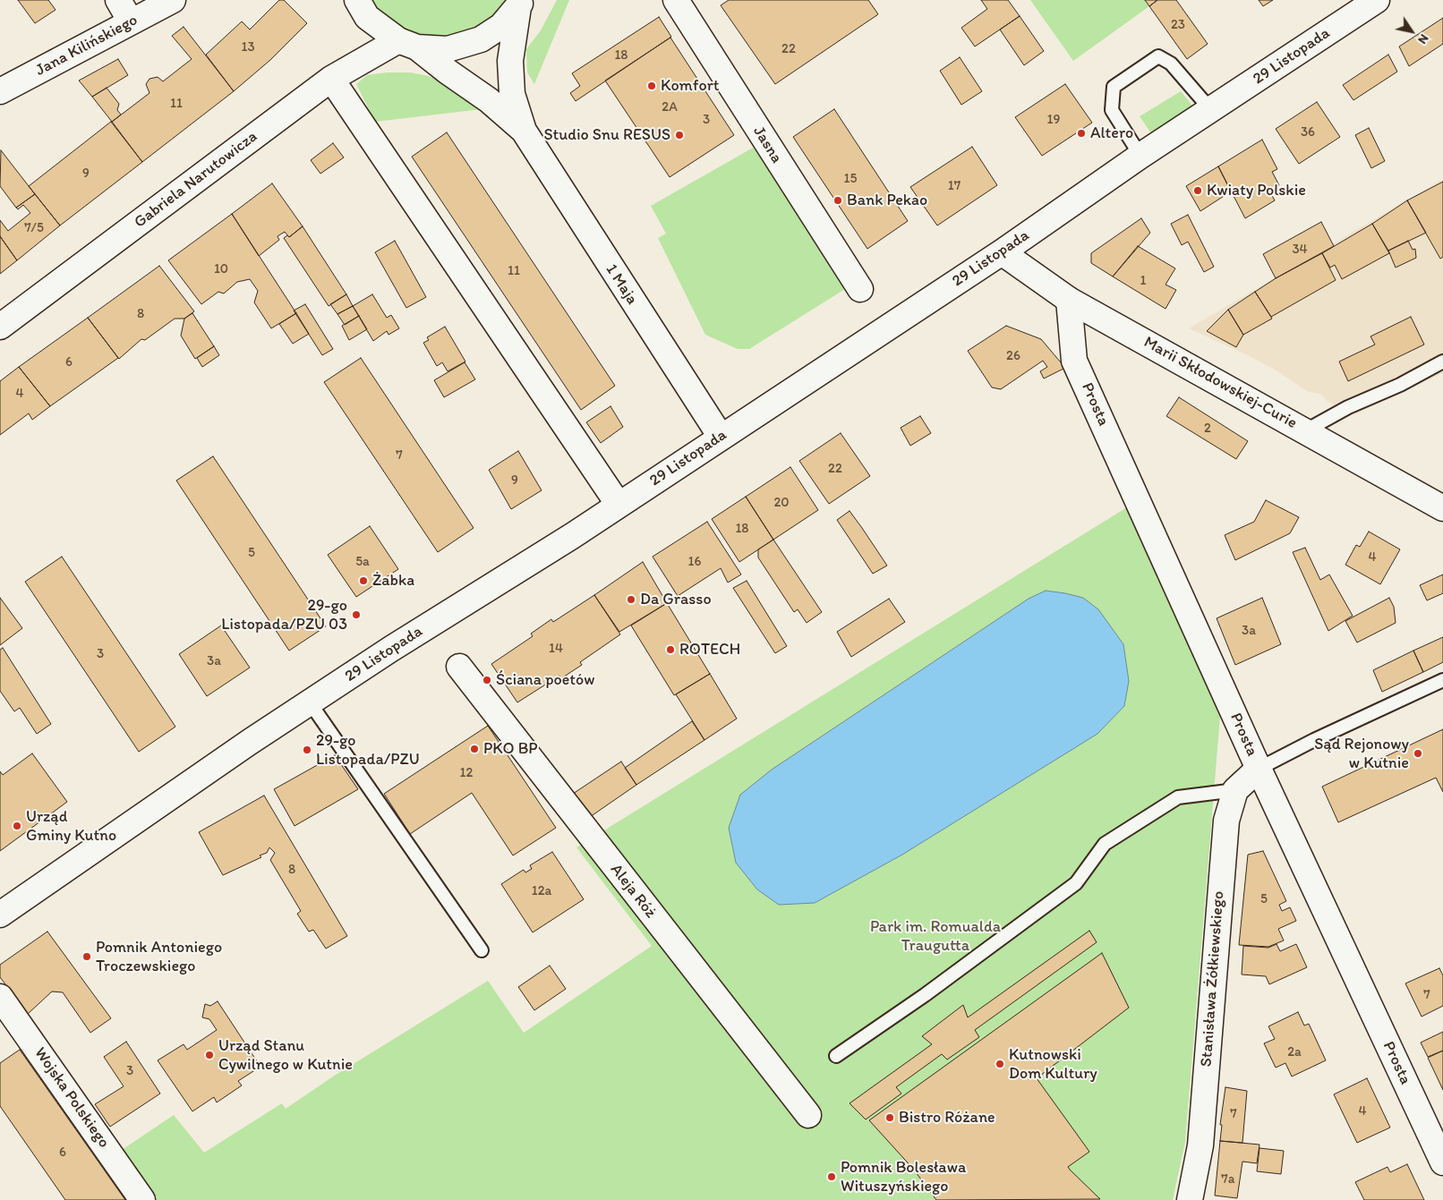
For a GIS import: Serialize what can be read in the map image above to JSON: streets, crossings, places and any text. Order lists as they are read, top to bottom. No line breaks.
{"streets":{"street":["Jana Kilińskiego","29 Listopada","Jasna","Gabriela Narutowicza","1 Maja","Marii Skłodowskiej-Curie","Prosta","Aleja Róż","Stanisława Żółkiewskiego","Wojska Polskiego"]},"crossings":[["29 Listopada","1 Maja"],["29 Listopada","Marii Skłodowskiej-Curie"],["Gabriela Narutowicza","1 Maja"],["Marii Skłodowskiej-Curie","Prosta"]],"parks":["Park im. Romualda Traugutta"],"places":["Komfort","Altero","Studio Snu RESUS","Kwiaty Polskie","Bank Pekao","Żabka","Da Grasso","29-go Listopada/PZU 03","ROTECH","Ściana poetów","PKO BP","29-go Listopada/PZU","Sąd Rejonowy w Kutnie","Urząd Gminy Kutno","Pomnik Antoniego Troczewskiego","Urząd Stanu Cywilnego w Kutnie","Kutnowski Dom Kultury","Bistro Różane","Pomnik Bolesława Wituszyńskiego"],"house_numbers":["23","13","22","18","11","2A","3","19","36","9","15","17","7/5","34","10","11","1","8","26","6","4","2","7","22","9","20","18","5","4","5a","16","3a","14","3","3a","12","8","12a","5","7","2a","3","4","7","6","7a"],"north":"bottom right"}
